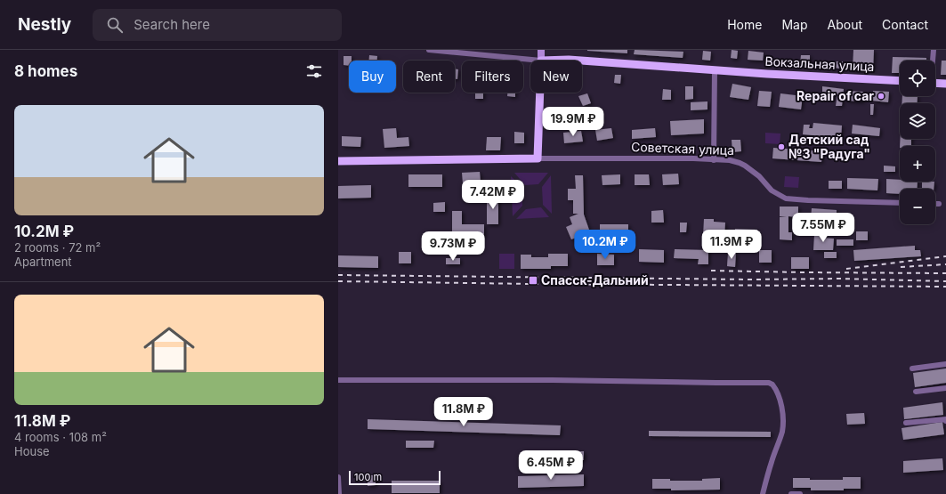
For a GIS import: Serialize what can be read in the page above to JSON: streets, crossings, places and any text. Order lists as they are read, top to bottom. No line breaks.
{"streets":{"main road":["Вокзальная улица","Советская улица"]},"places":{"other":["Repair of car","Детский сад №3 \"Радуга\""],"transit":["Спасск-Дальний"]},"scale_bar":"100 m","page":{"header":"Nestly","search":"Search here","nav":["Home","Map","About","Contact"],"heading":"8 homes","map_buttons":["+","−"],"chip":["Buy","Rent","Filters","New"],"list":[{"name":"10.2M ₽","note":"2 rooms · 72 m² · Apartment"},{"name":"11.8M ₽","note":"4 rooms · 108 m² · House"}],"price":["19.9M ₽","7.42M ₽","7.55M ₽","10.2M ₽","11.9M ₽","9.73M ₽","11.8M ₽","6.45M ₽"],"scale":"100 m"}}
